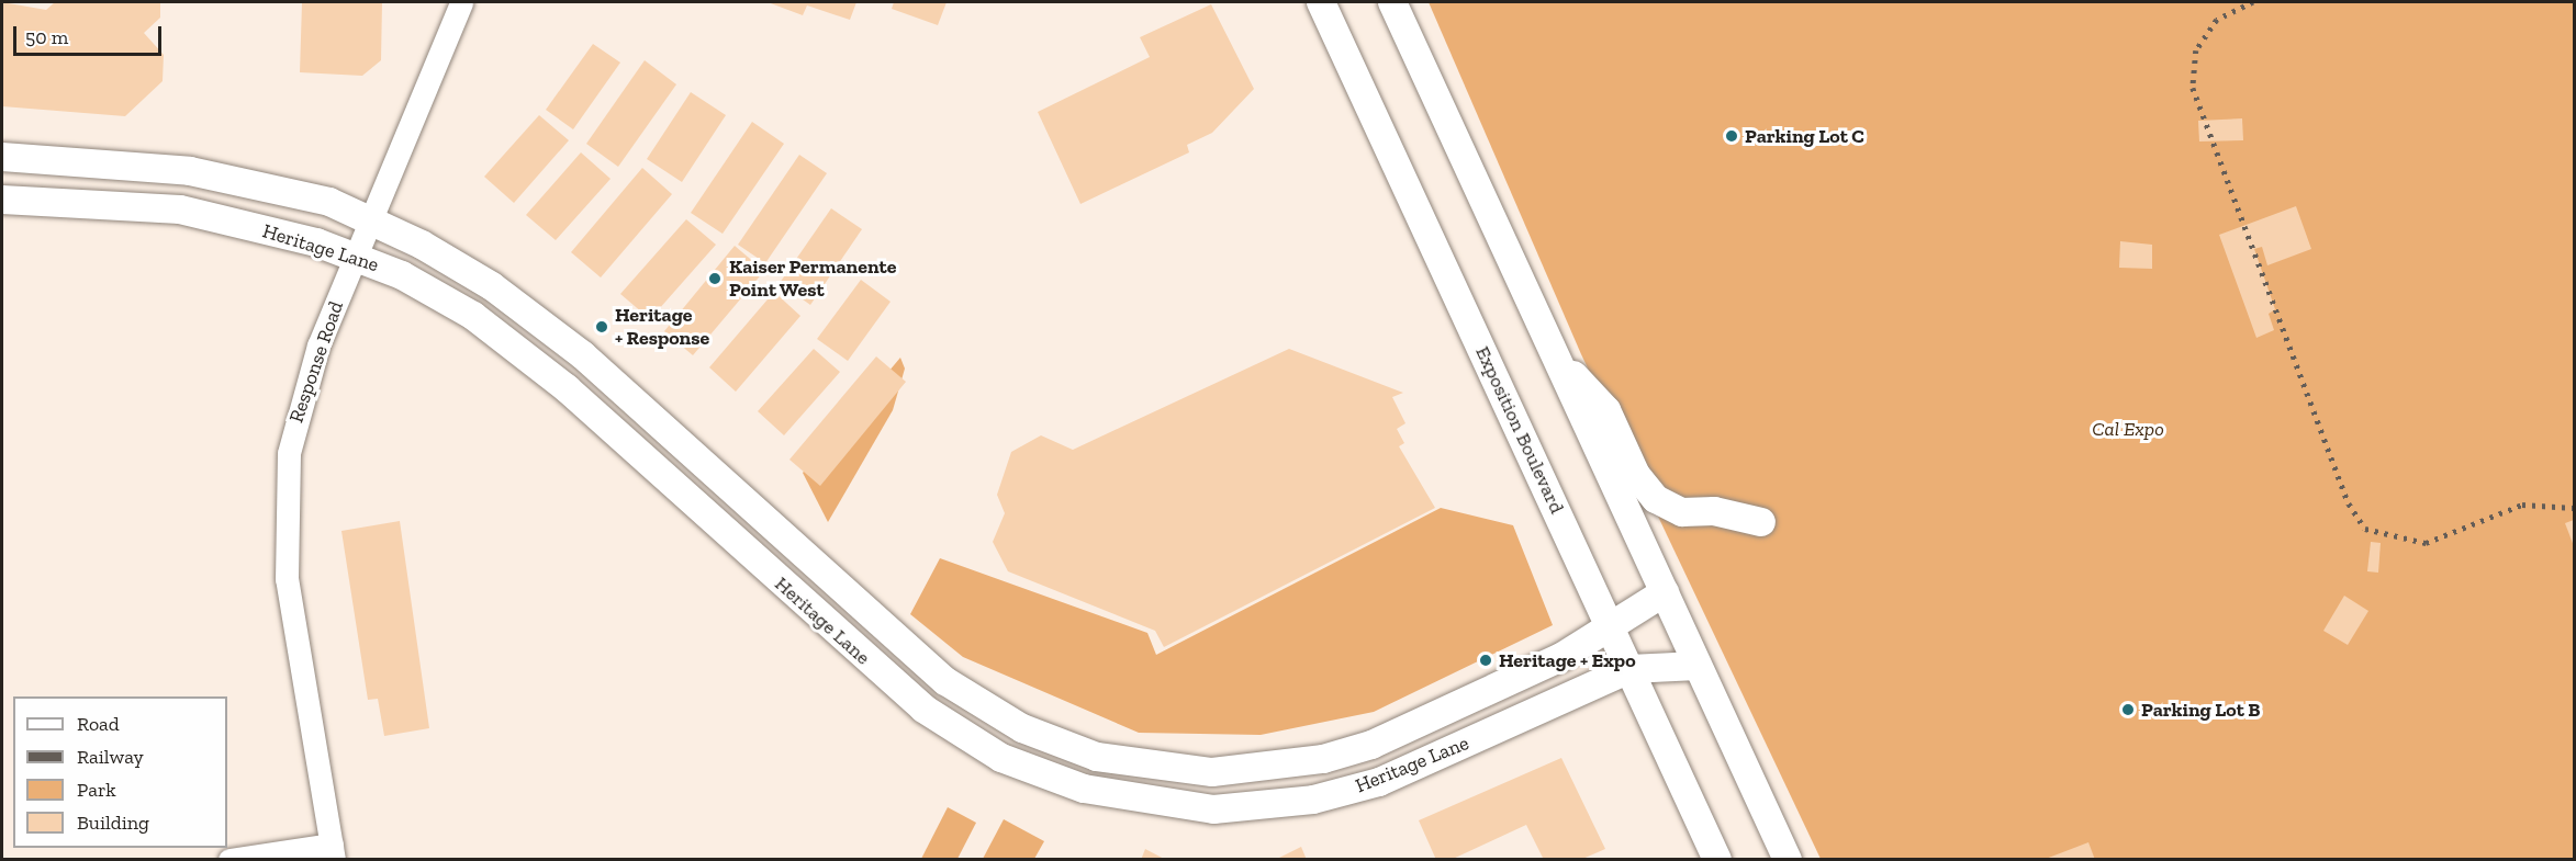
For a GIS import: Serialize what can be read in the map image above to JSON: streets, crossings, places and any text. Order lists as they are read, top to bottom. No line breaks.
{"streets":{"main road":["Heritage Lane","Exposition Boulevard"],"street":["Response Road"]},"crossings":[["Heritage Lane","Response Road"],["Heritage Lane","Exposition Boulevard"]],"parks":["Cal Expo"],"places":["Parking Lot C","Kaiser Permanente Point West","Heritage + Response","Heritage + Expo","Parking Lot B"],"legend":["Road","Railway","Park","Building"],"scale_bar":"50 m"}
